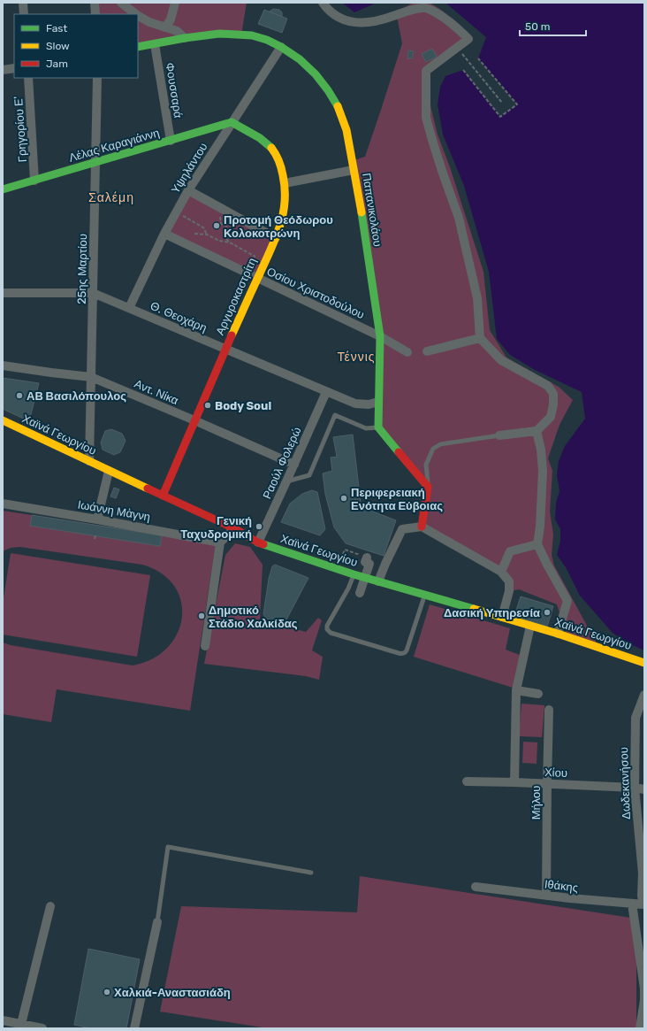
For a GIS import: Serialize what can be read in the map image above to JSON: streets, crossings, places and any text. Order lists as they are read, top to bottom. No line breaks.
{"streets":{"street":["Φουσσαρά","Γρηγορίου Ε'","Λέλας Καραγιάννη","Υψηλάντου","Παπανικολάου","25ης Μαρτίου","Οσίου Χριστοδούλου","Αργυροκαστρίτη","Θ. Θεοχάρη","Αντ. Νίκα","Χαϊνά Γεωργίου","Ραούλ Φολερώ","Ιωάννη Μὰγνη","Χίου","Δωδεκανήσου","Μήλου","Ιθάκης"]},"crossings":[["Φουσσαρά","Λέλας Καραγιάννη"],["Φουσσαρά","Παπανικολάου"],["Γρηγορίου Ε'","Λέλας Καραγιάννη"],["Λέλας Καραγιάννη","Υψηλάντου"],["Λέλας Καραγιάννη","25ης Μαρτίου"],["Λέλας Καραγιάννη","Αργυροκαστρίτη"],["Υψηλάντου","Παπανικολάου"],["Υψηλάντου","Οσίου Χριστοδούλου"],["Υψηλάντου","Αργυροκαστρίτη"],["Υψηλάντου","Θ. Θεοχάρη"],["Παπανικολάου","Οσίου Χριστοδούλου"],["Παπανικολάου","Θ. Θεοχάρη"],["25ης Μαρτίου","Θ. Θεοχάρη"],["25ης Μαρτίου","Αντ. Νίκα"],["25ης Μαρτίου","Χαϊνά Γεωργίου"],["Οσίου Χριστοδούλου","Αργυροκαστρίτη"],["Αργυροκαστρίτη","Θ. Θεοχάρη"],["Αργυροκαστρίτη","Αντ. Νίκα"],["Αργυροκαστρίτη","Χαϊνά Γεωργίου"],["Θ. Θεοχάρη","Ραούλ Φολερώ"],["Αντ. Νίκα","Ραούλ Φολερώ"],["Χαϊνά Γεωργίου","Ραούλ Φολερώ"],["Χίου","Δωδεκανήσου"],["Χίου","Μήλου"],["Δωδεκανήσου","Ιθάκης"],["Μήλου","Ιθάκης"]],"districts":["Σαλέμη","Τέννις"],"places":["Προτομή Θεόδωρου Κολοκοτρώνη","ΑΒ Βασιλόπουλος","Body Soul","Περιφερειακή Ενότητα Εύβοιας","Γενική Ταχυδρομική","Δασική Υπηρεσία","Δημοτικό Στάδιο Χαλκίδας","Χαλκιά-Αναστασιάδη"],"legend":["Fast","Slow","Jam"],"scale_bar":"50 m"}
